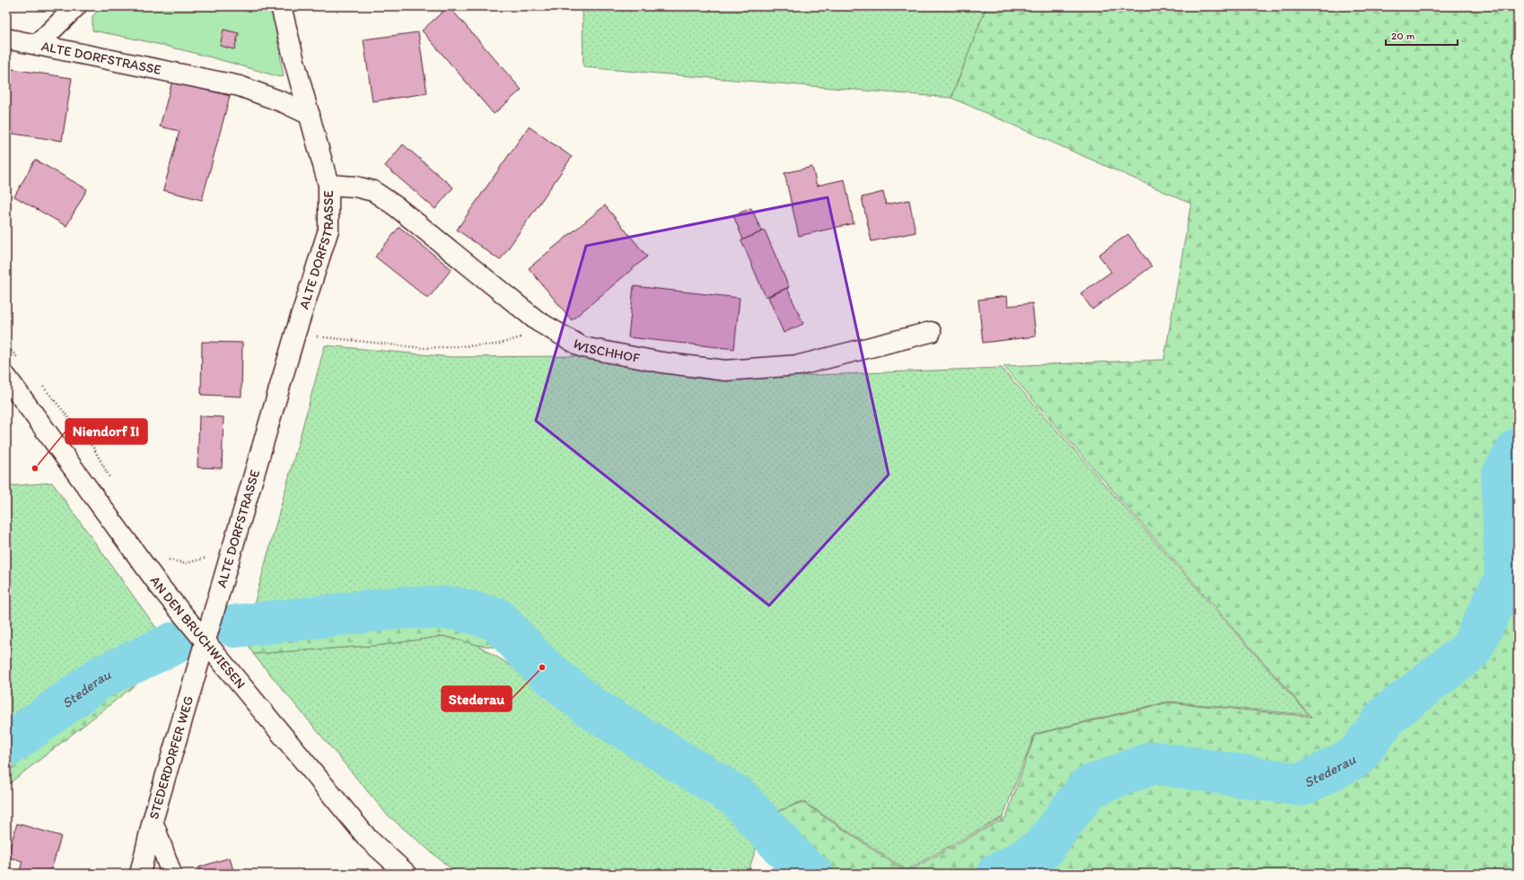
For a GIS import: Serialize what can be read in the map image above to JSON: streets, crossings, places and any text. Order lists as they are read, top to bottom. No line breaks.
{"streets":{"street":["ALTE DORFSTRASSE","WISCHHOF","AN DEN BRUCHWIESEN","STEDERDORFER WEG"]},"crossings":[["ALTE DORFSTRASSE","WISCHHOF"],["ALTE DORFSTRASSE","AN DEN BRUCHWIESEN"],["ALTE DORFSTRASSE","STEDERDORFER WEG"],["AN DEN BRUCHWIESEN","STEDERDORFER WEG"]],"water":["Stederau"],"places":["Niendorf II","Stederau"],"scale_bar":"20 m"}
